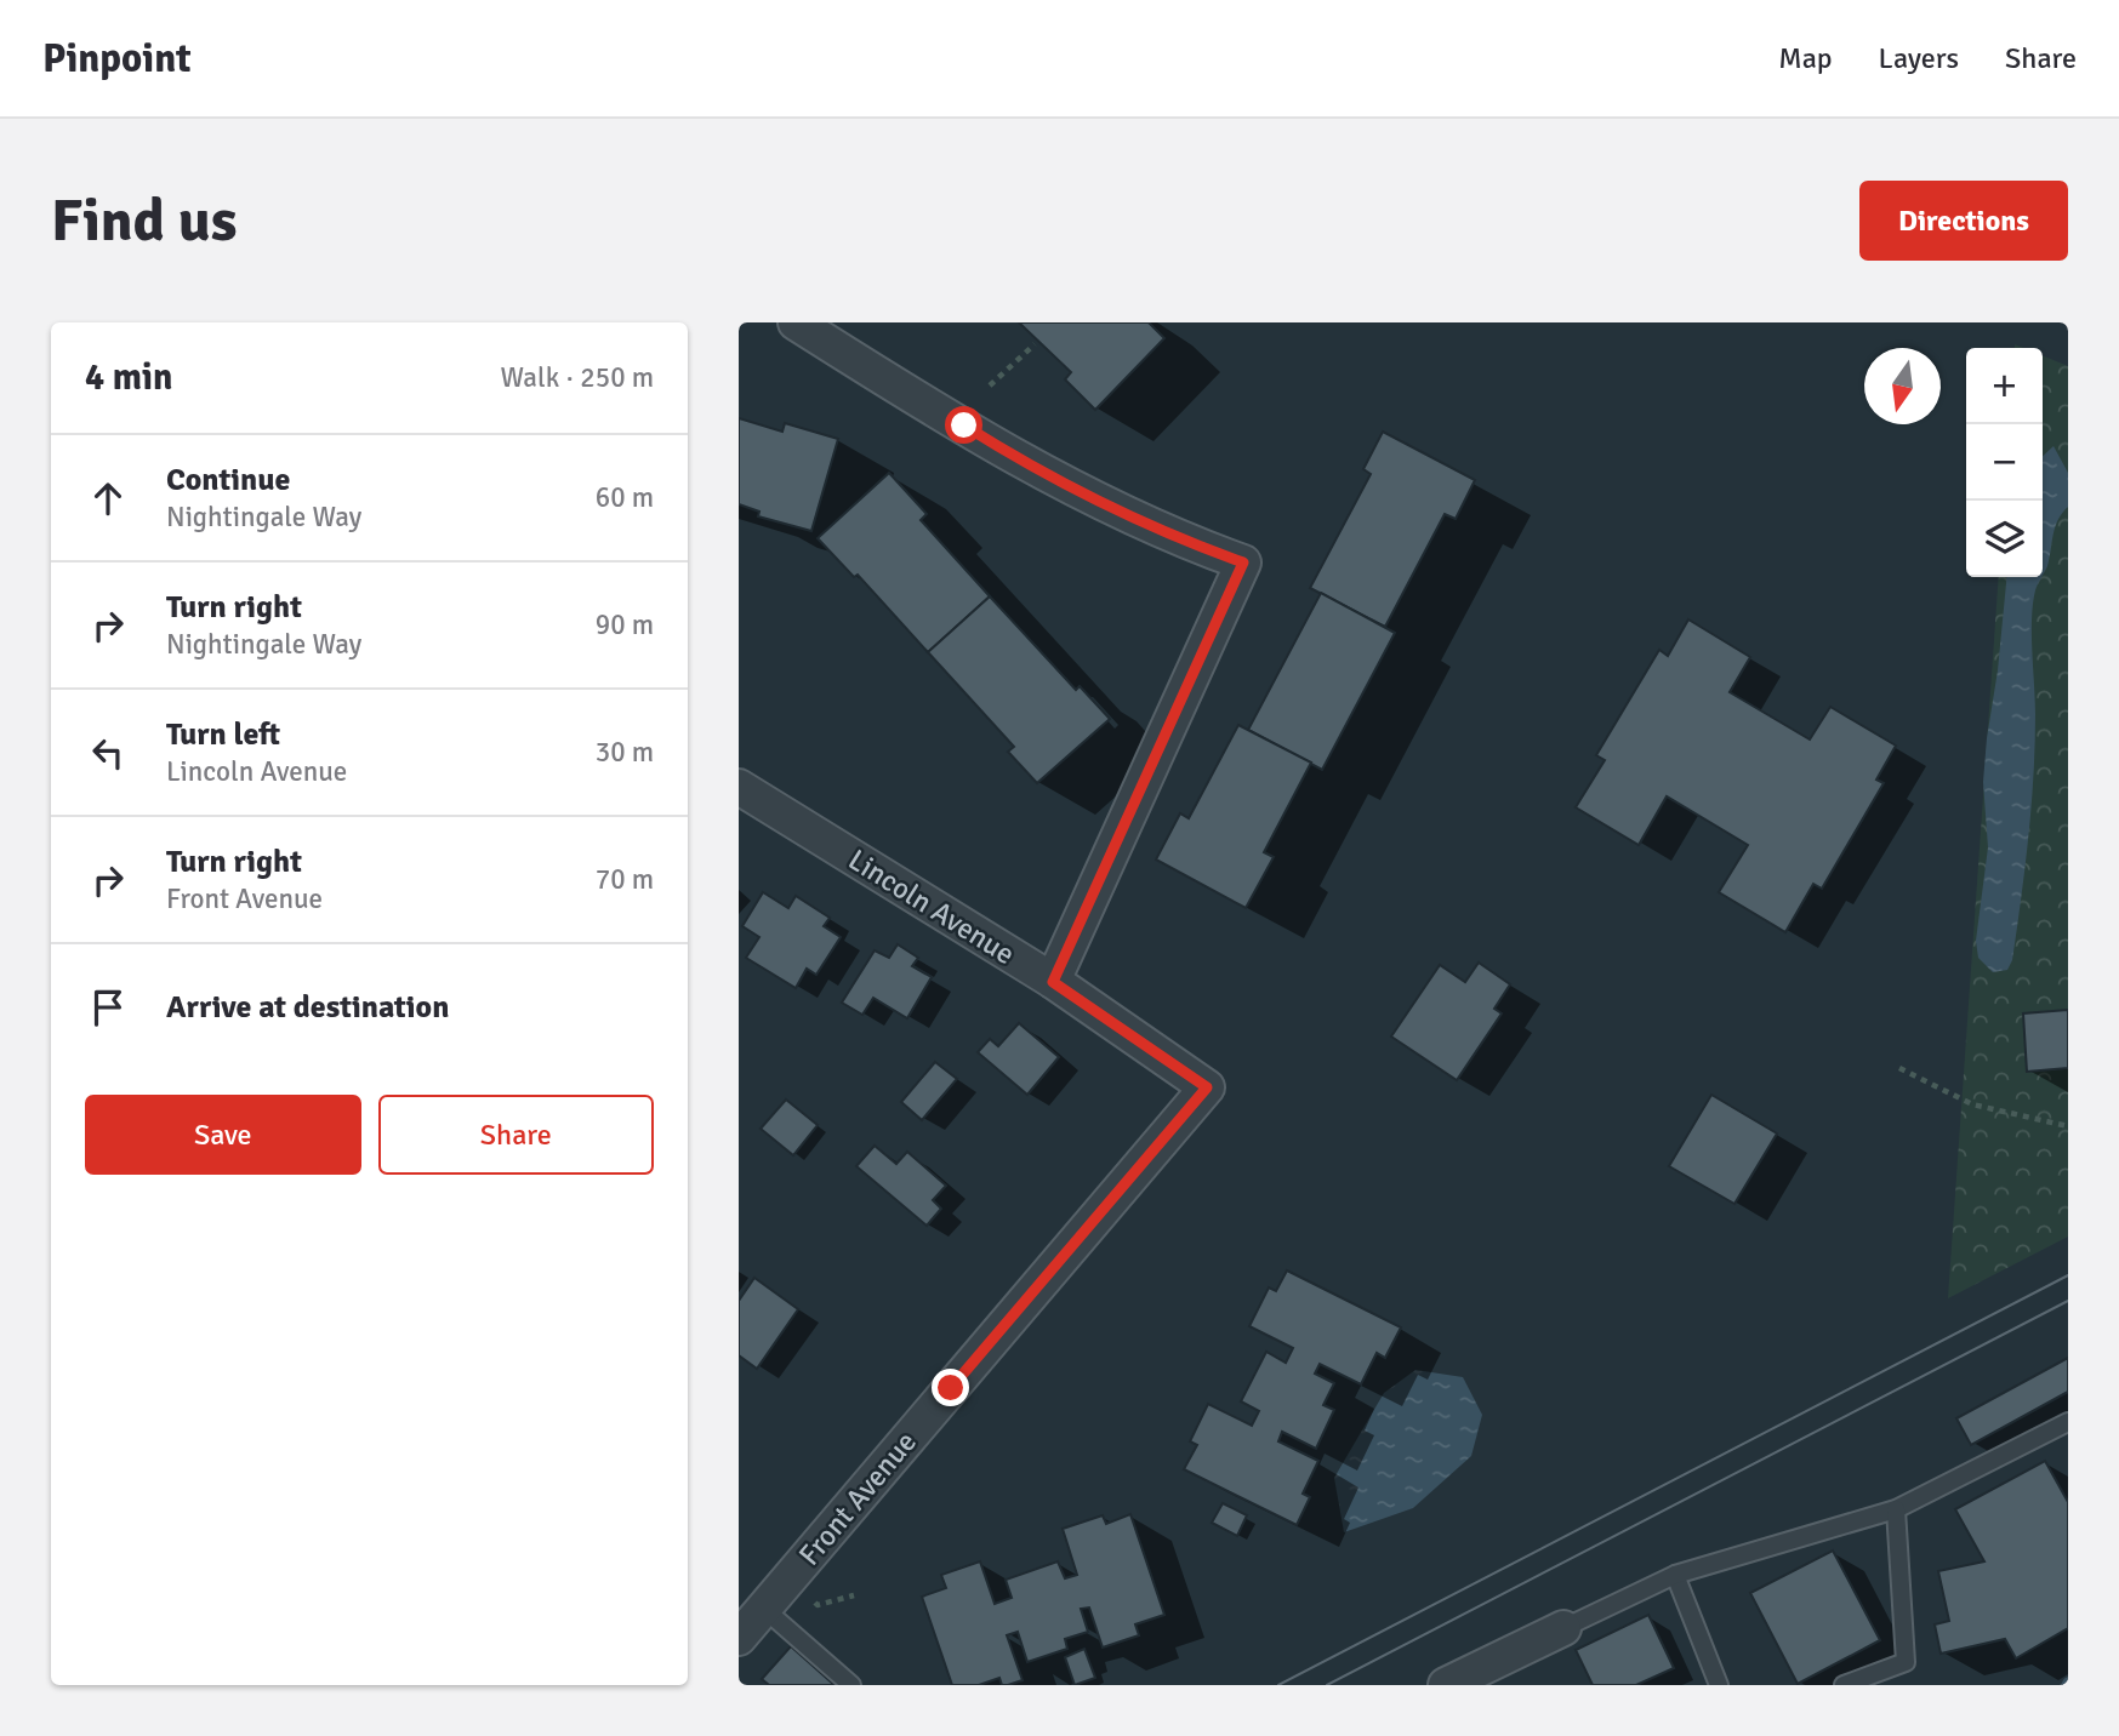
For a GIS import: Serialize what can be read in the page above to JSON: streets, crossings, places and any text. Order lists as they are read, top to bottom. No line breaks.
{"streets":{"street":["Lincoln Avenue","Front Avenue"]},"crossings":[["Lincoln Avenue","Front Avenue"]],"north":"bottom","page":{"header":"Pinpoint","nav":["Map","Layers","Share"],"buttons":["Directions",["Save","Share"]],"title":"Find us","heading":["4 min","Walk · 250 m"],"map_buttons":["+","−"],"list":[["Continue","Nightingale Way","60 m"],["Turn right","Nightingale Way","90 m"],["Turn left","Lincoln Avenue","30 m"],["Turn right","Front Avenue","70 m"],"Arrive at destination"]}}
